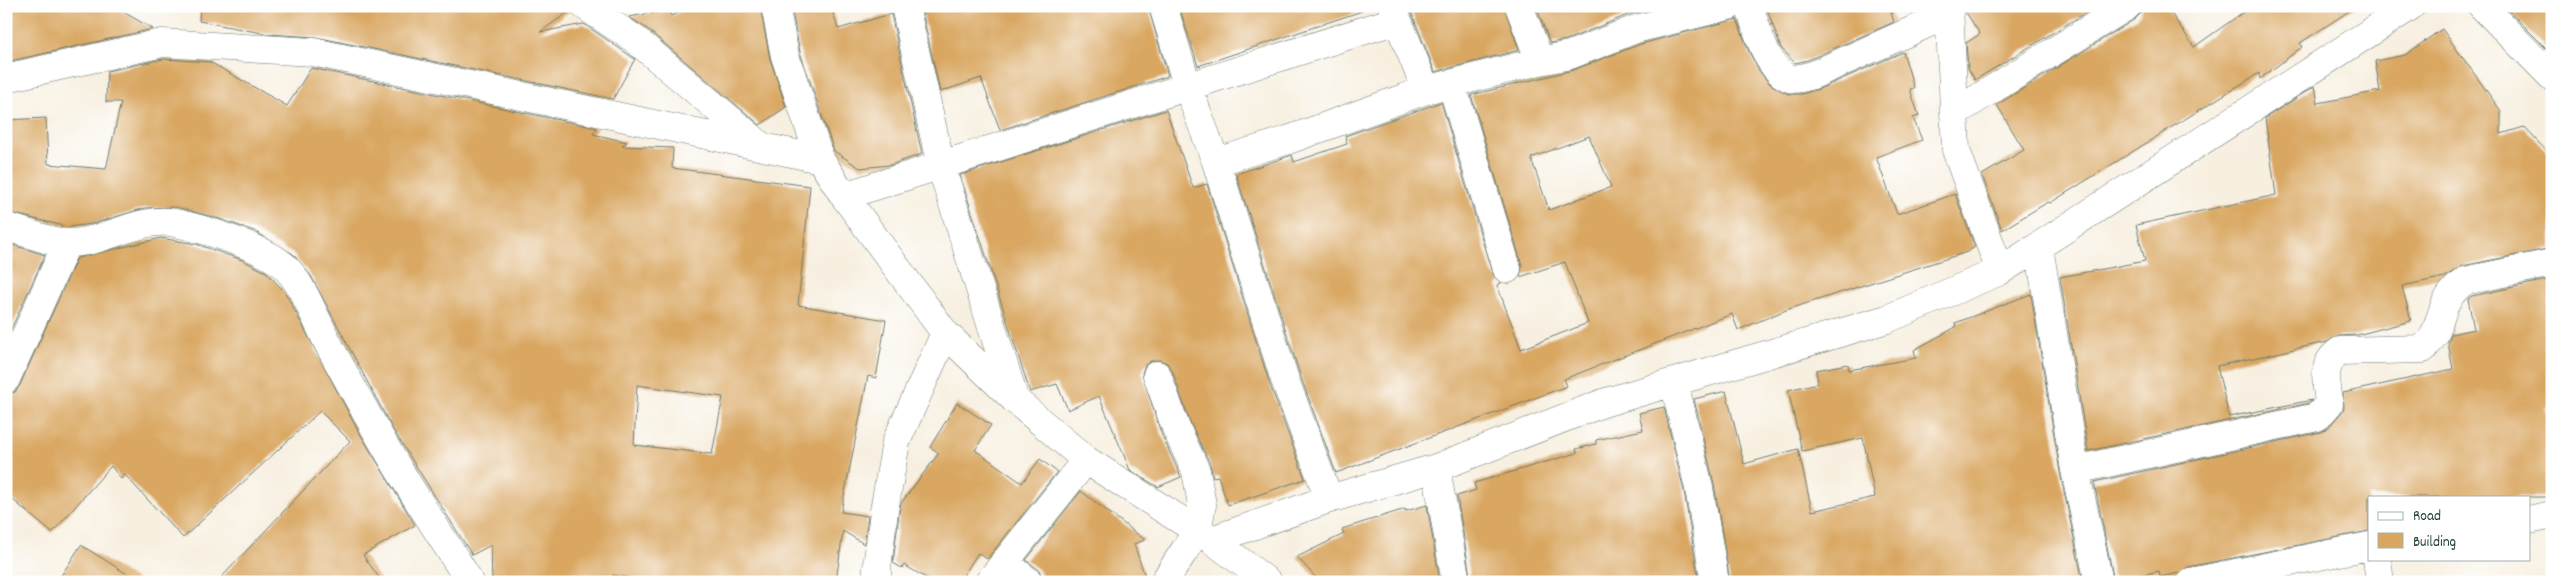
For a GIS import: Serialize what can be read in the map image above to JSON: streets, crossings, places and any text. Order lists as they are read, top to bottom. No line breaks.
{"legend":["Road","Building"]}
